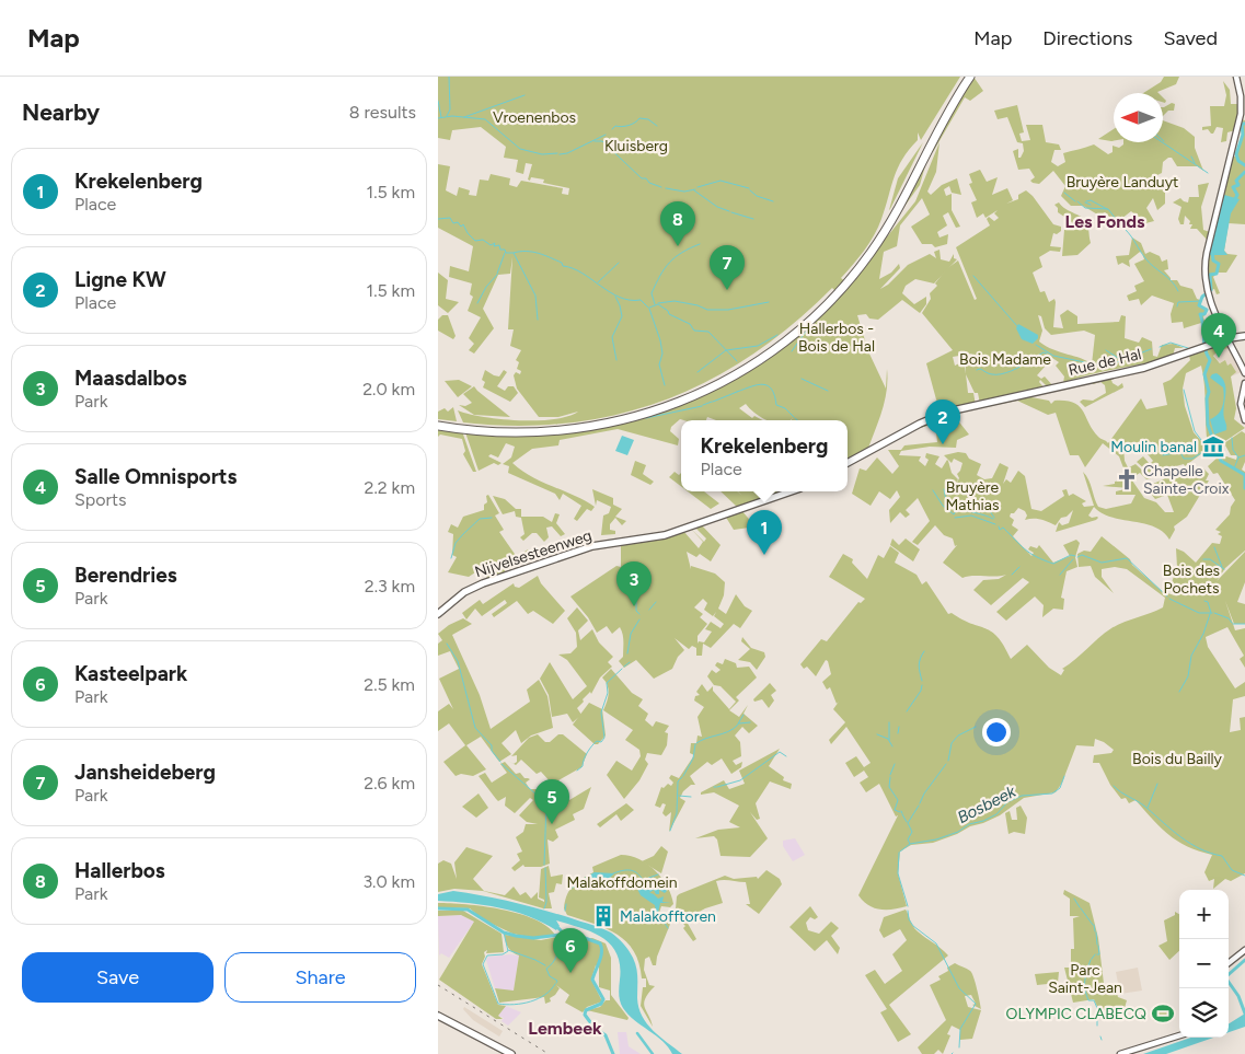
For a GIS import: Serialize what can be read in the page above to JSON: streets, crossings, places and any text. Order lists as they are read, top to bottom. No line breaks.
{"streets":{"main road":["Rue de Hal","Nijvelsesteenweg"]},"districts":["Les Fonds","Lembeek"],"water":["Bosbeek"],"parks":["Vroenenbos","Kluisberg","Bruyère Landuyt","Hallerbos - Bois de Hal","Bois Madame","Bruyère Mathias","Bois des Pochets","Bois du Bailly","Malakoffdomein","Parc Saint-Jean"],"places":{"museum":["Moulin banal"],"church":["Chapelle Sainte-Croix"],"building":["Malakofftoren"],"sports":["OLYMPIC CLABECQ"]},"north":"left","page":{"header":"Map","nav":["Map","Directions","Saved"],"heading":["Nearby","8 results"],"list":[{"mark":"1","name":"Krekelenberg","note":"Place","value":"1.5 km"},{"mark":"2","name":"Ligne KW","note":"Place","value":"1.5 km"},{"mark":"3","name":"Maasdalbos","note":"Park","value":"2.0 km"},{"mark":"4","name":"Salle Omnisports","note":"Sports","value":"2.2 km"},{"mark":"5","name":"Berendries","note":"Park","value":"2.3 km"},{"mark":"6","name":"Kasteelpark","note":"Park","value":"2.5 km"},{"mark":"7","name":"Jansheideberg","note":"Park","value":"2.6 km"},{"mark":"8","name":"Hallerbos","note":"Park","value":"3.0 km"}],"pins":["8","7","4","2","1","3","5","6"],"popup":["Krekelenberg","Place"],"map_buttons":["+","−"],"buttons":["Save","Share"]}}
